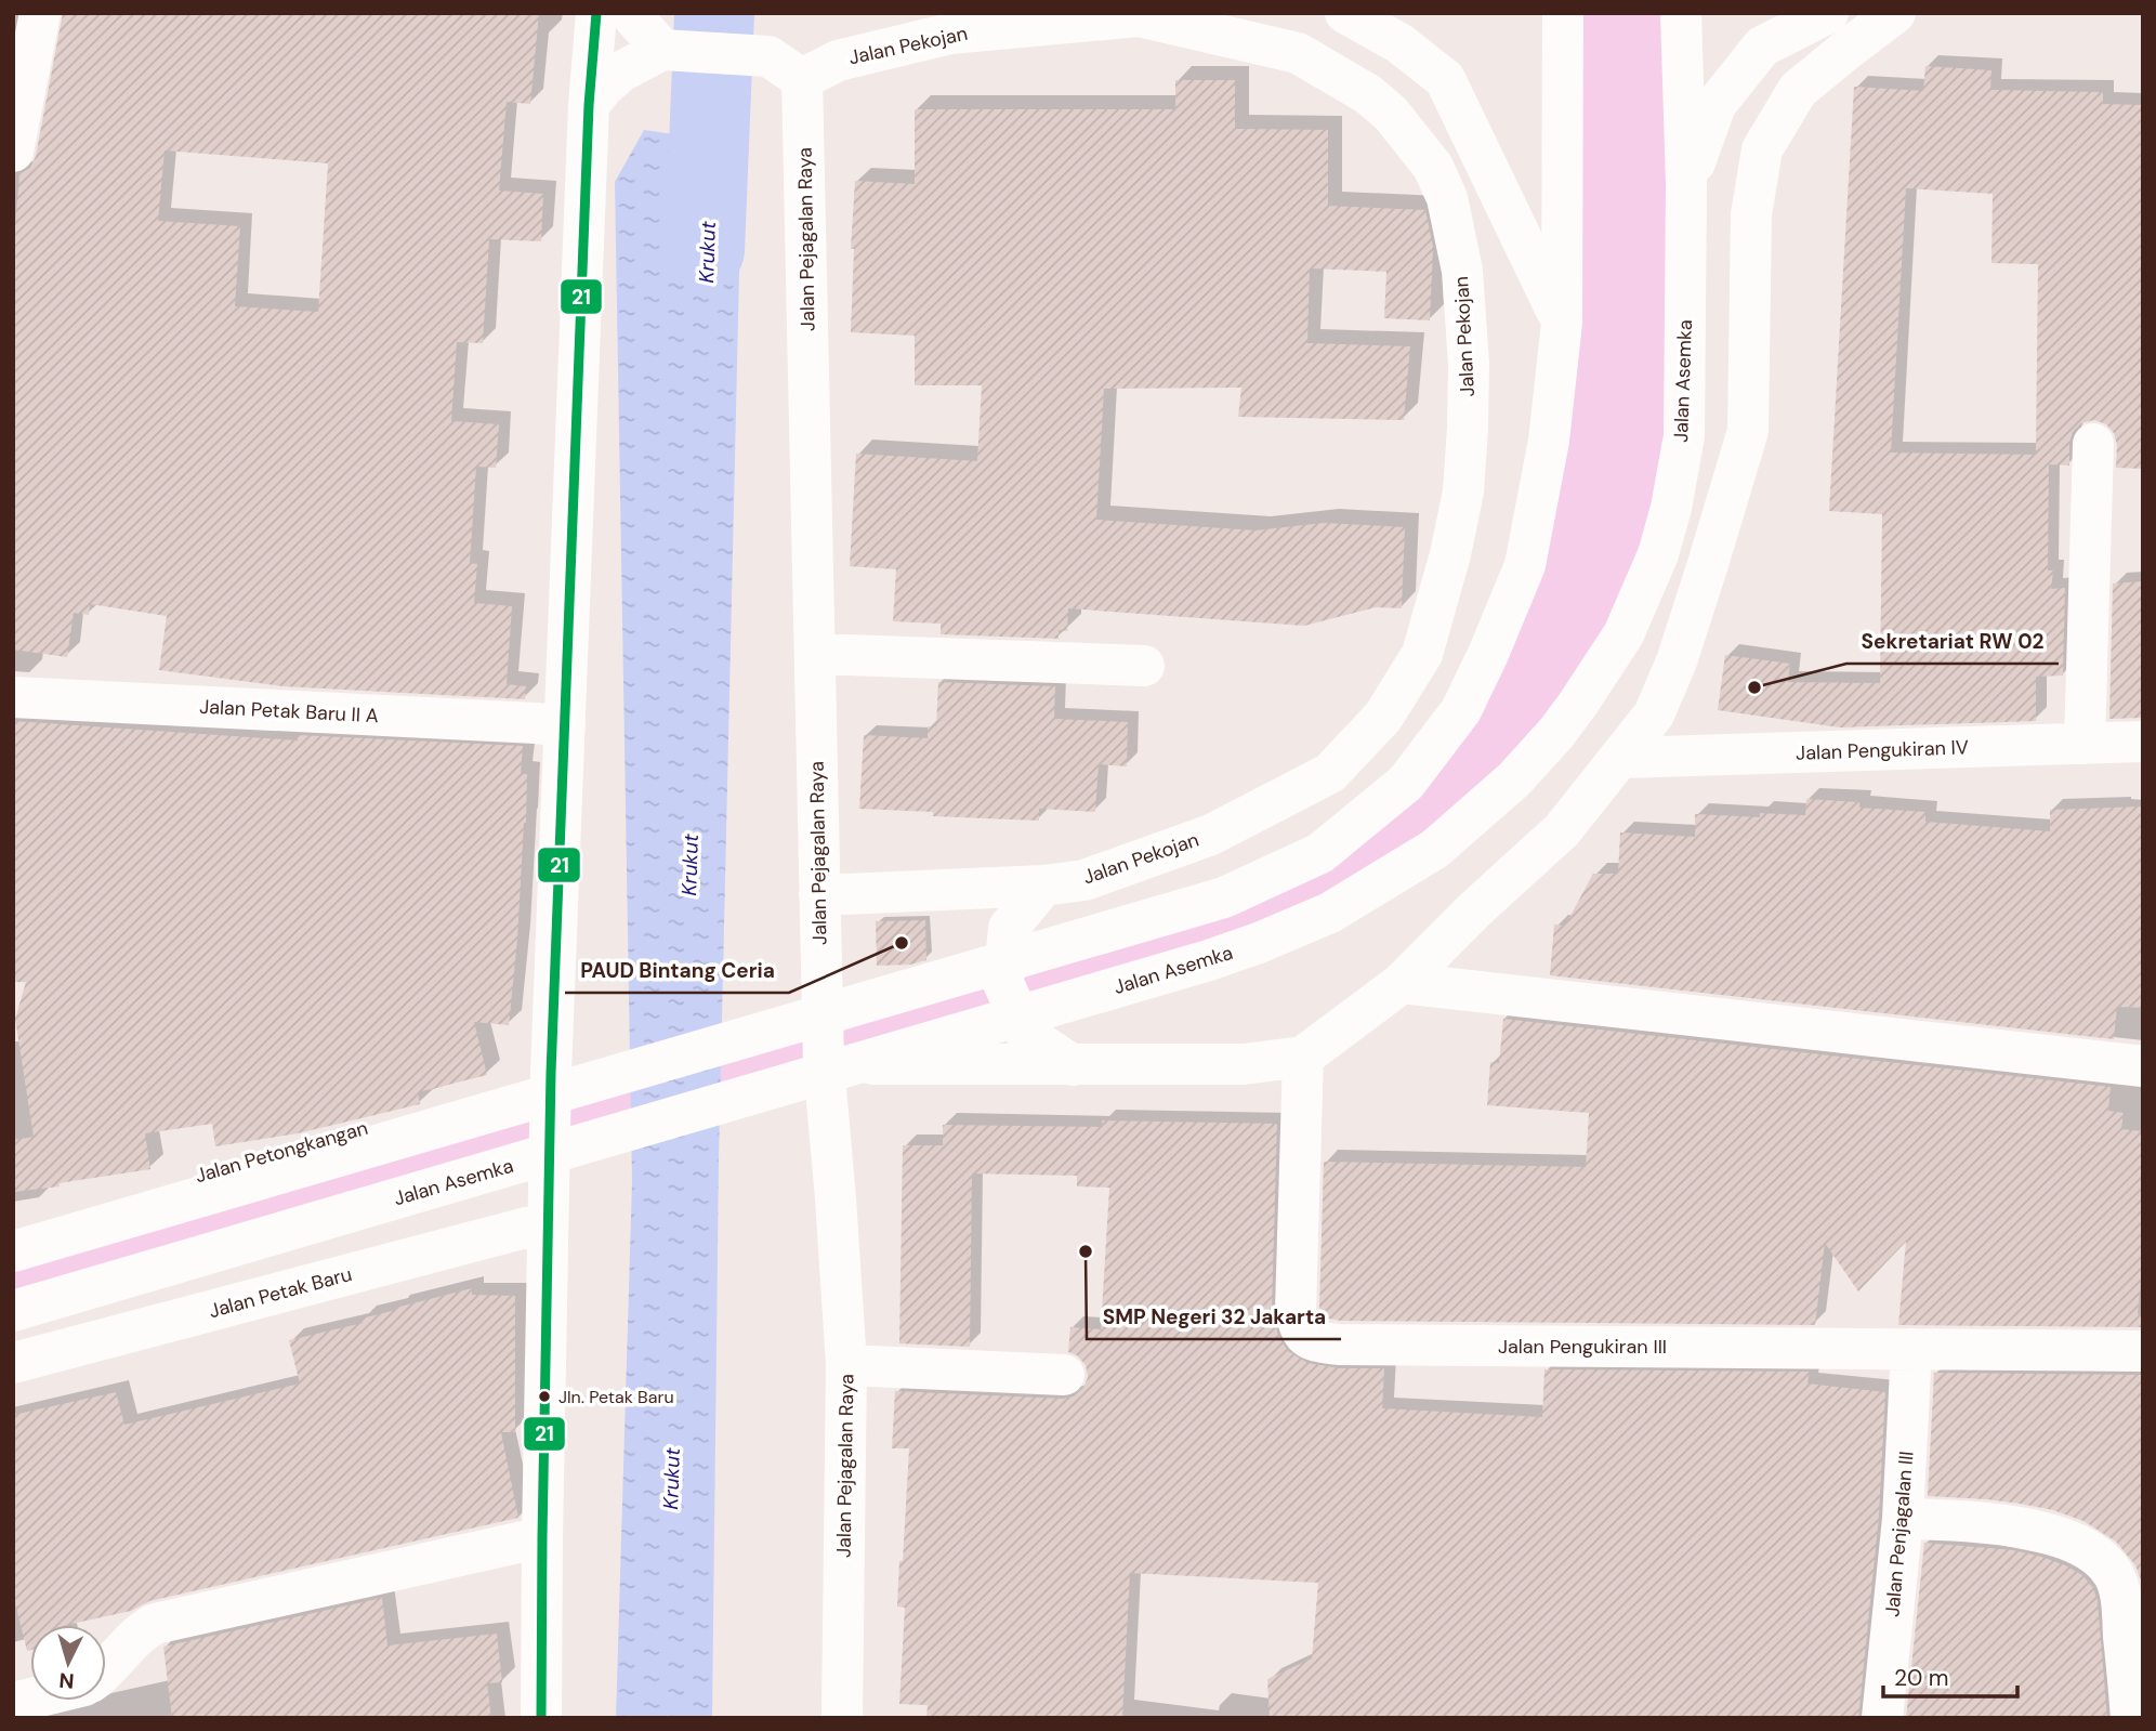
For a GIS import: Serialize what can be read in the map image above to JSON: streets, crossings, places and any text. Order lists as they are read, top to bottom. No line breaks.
{"streets":{"street":["Jalan Pekojan","Jalan Pejagalan Raya","Jalan Asemka","Jalan Petak Baru II A","Jalan Pengukiran IV","Jalan Petongkangan","Jalan Petak Baru","Jalan Pengukiran III","Jalan Penjagalan III"]},"crossings":[["Jalan Pekojan","Jalan Pejagalan Raya"],["Jalan Pengukiran III","Jalan Penjagalan III"]],"water":["Krukut"],"places":["Sekretariat RW 02","PAUD Bintang Ceria","SMP Negeri 32 Jakarta","Jln. Petak Baru"],"lines":["transit line 21"],"scale_bar":"20 m","north":"bottom"}
